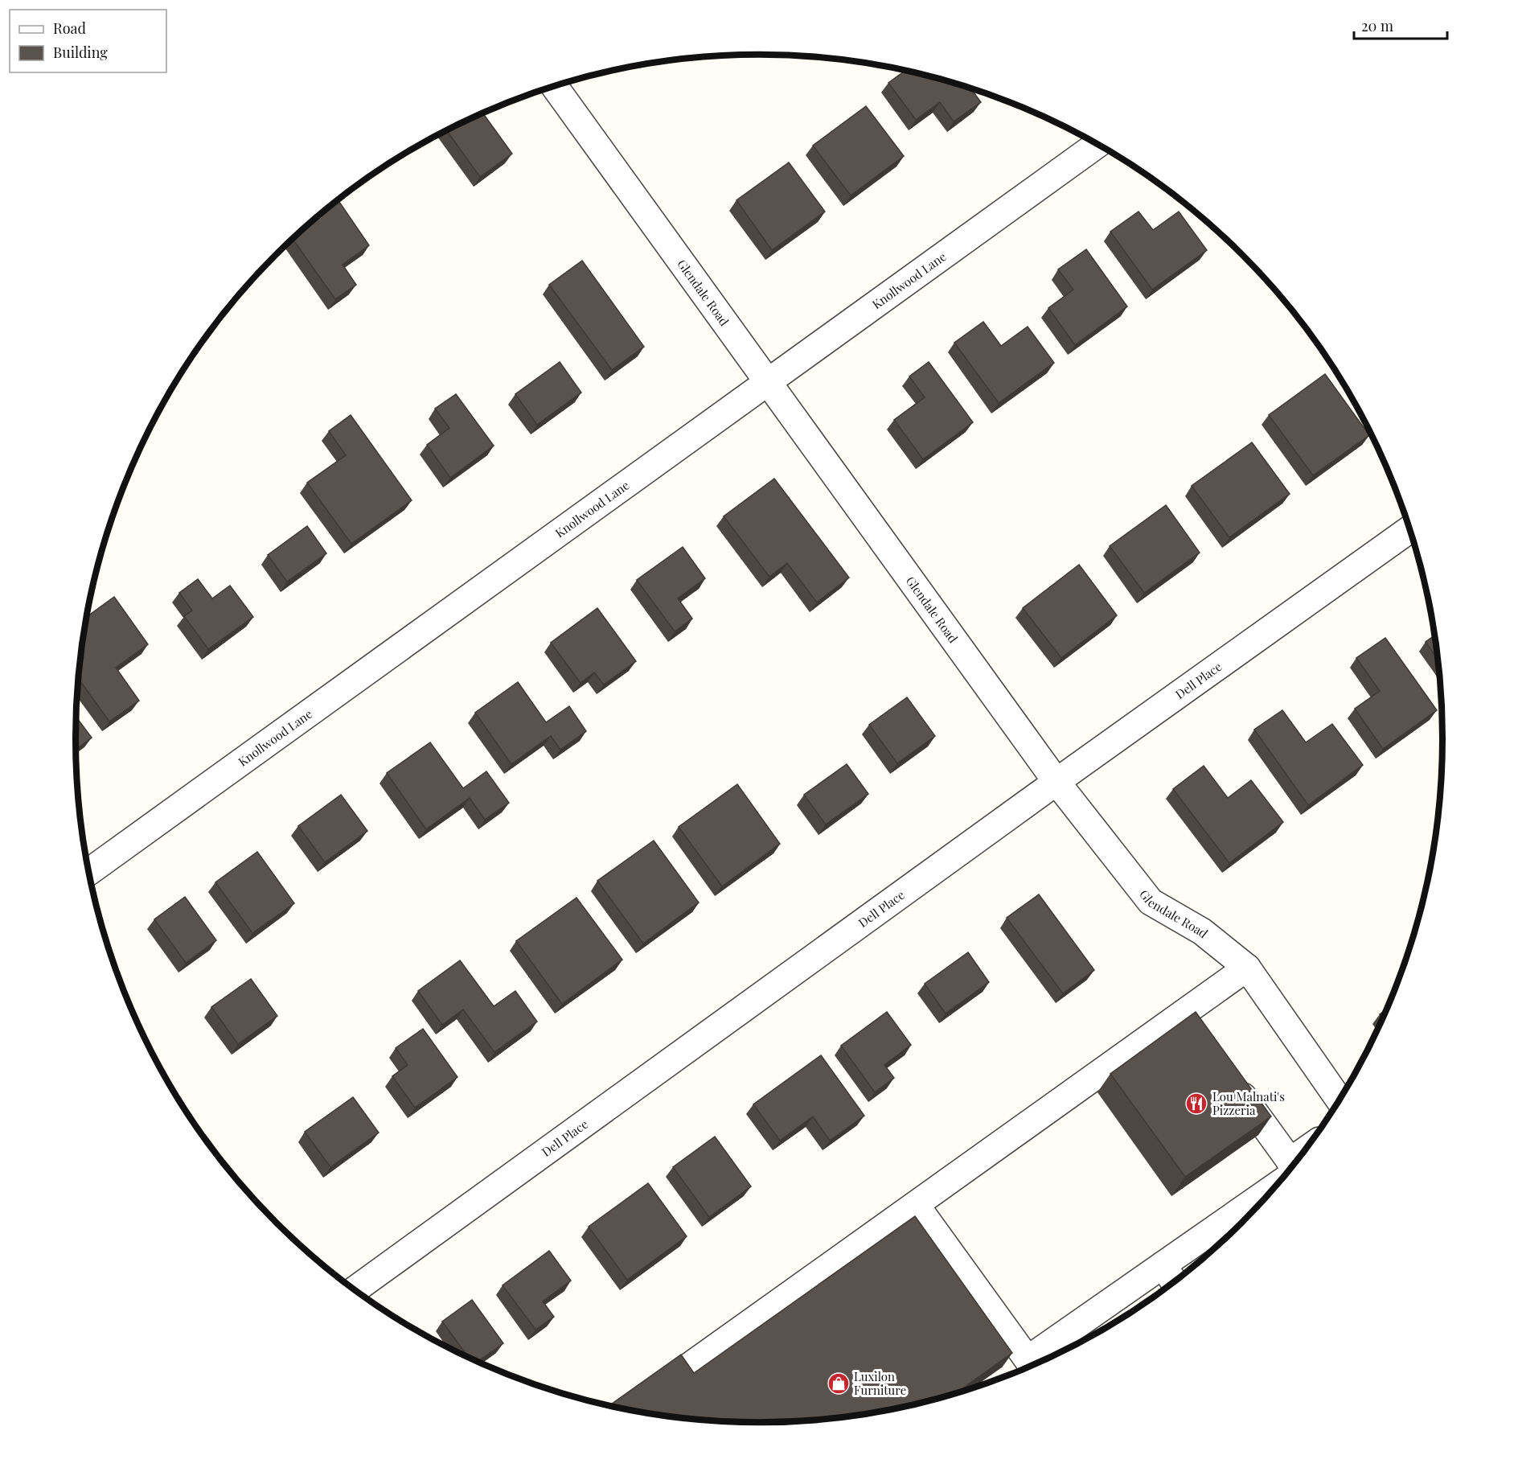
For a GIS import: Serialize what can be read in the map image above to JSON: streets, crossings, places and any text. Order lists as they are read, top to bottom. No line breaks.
{"streets":{"street":["Knollwood Lane","Glendale Road","Dell Place"]},"crossings":[["Knollwood Lane","Glendale Road"],["Glendale Road","Dell Place"]],"places":{"restaurant":["Lou Malnati's Pizzeria"],"shop":["Luxilon Furniture"]},"legend":["Road","Building"],"scale_bar":"20 m"}
